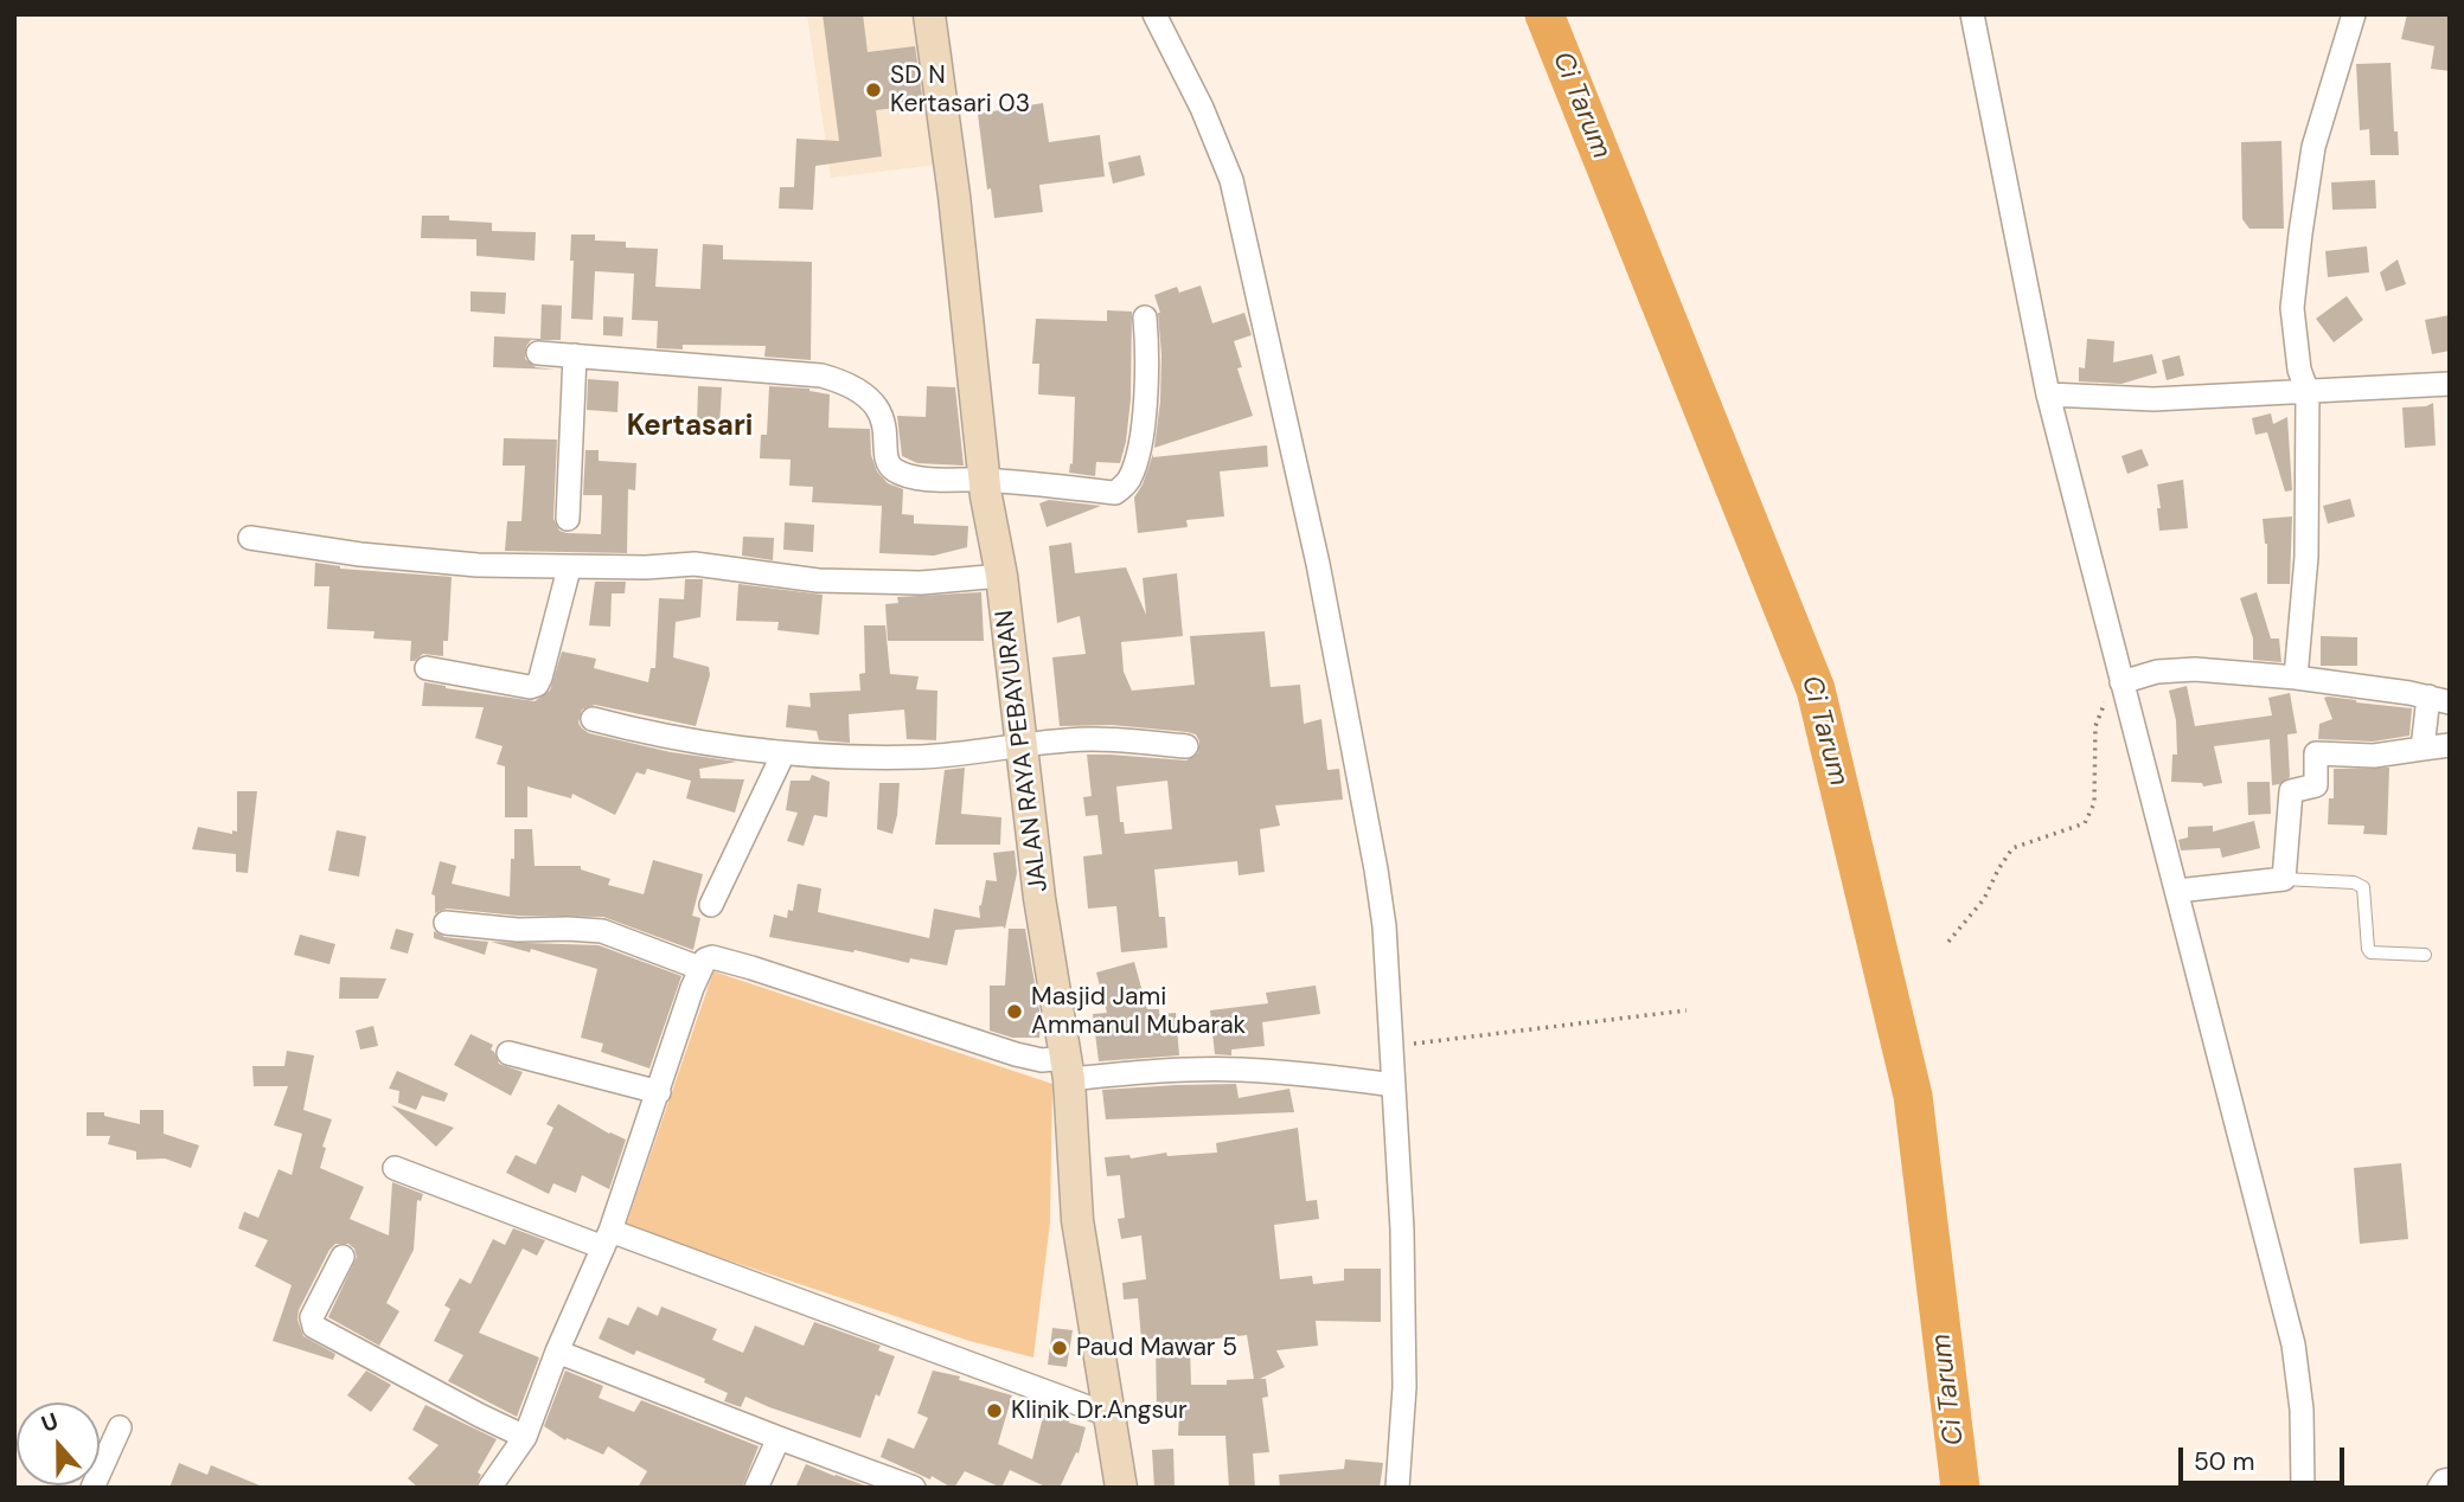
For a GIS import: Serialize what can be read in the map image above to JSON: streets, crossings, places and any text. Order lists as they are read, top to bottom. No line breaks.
{"streets":{"main road":["JALAN RAYA PEBAYURAN"]},"districts":["Kertasari"],"water":["Ci Tarum"],"places":["SD N Kertasari 03","Masjid Jami Ammanul Mubarak","Paud Mawar 5","Klinik Dr.Angsur"],"scale_bar":"50 m","north":"top"}
